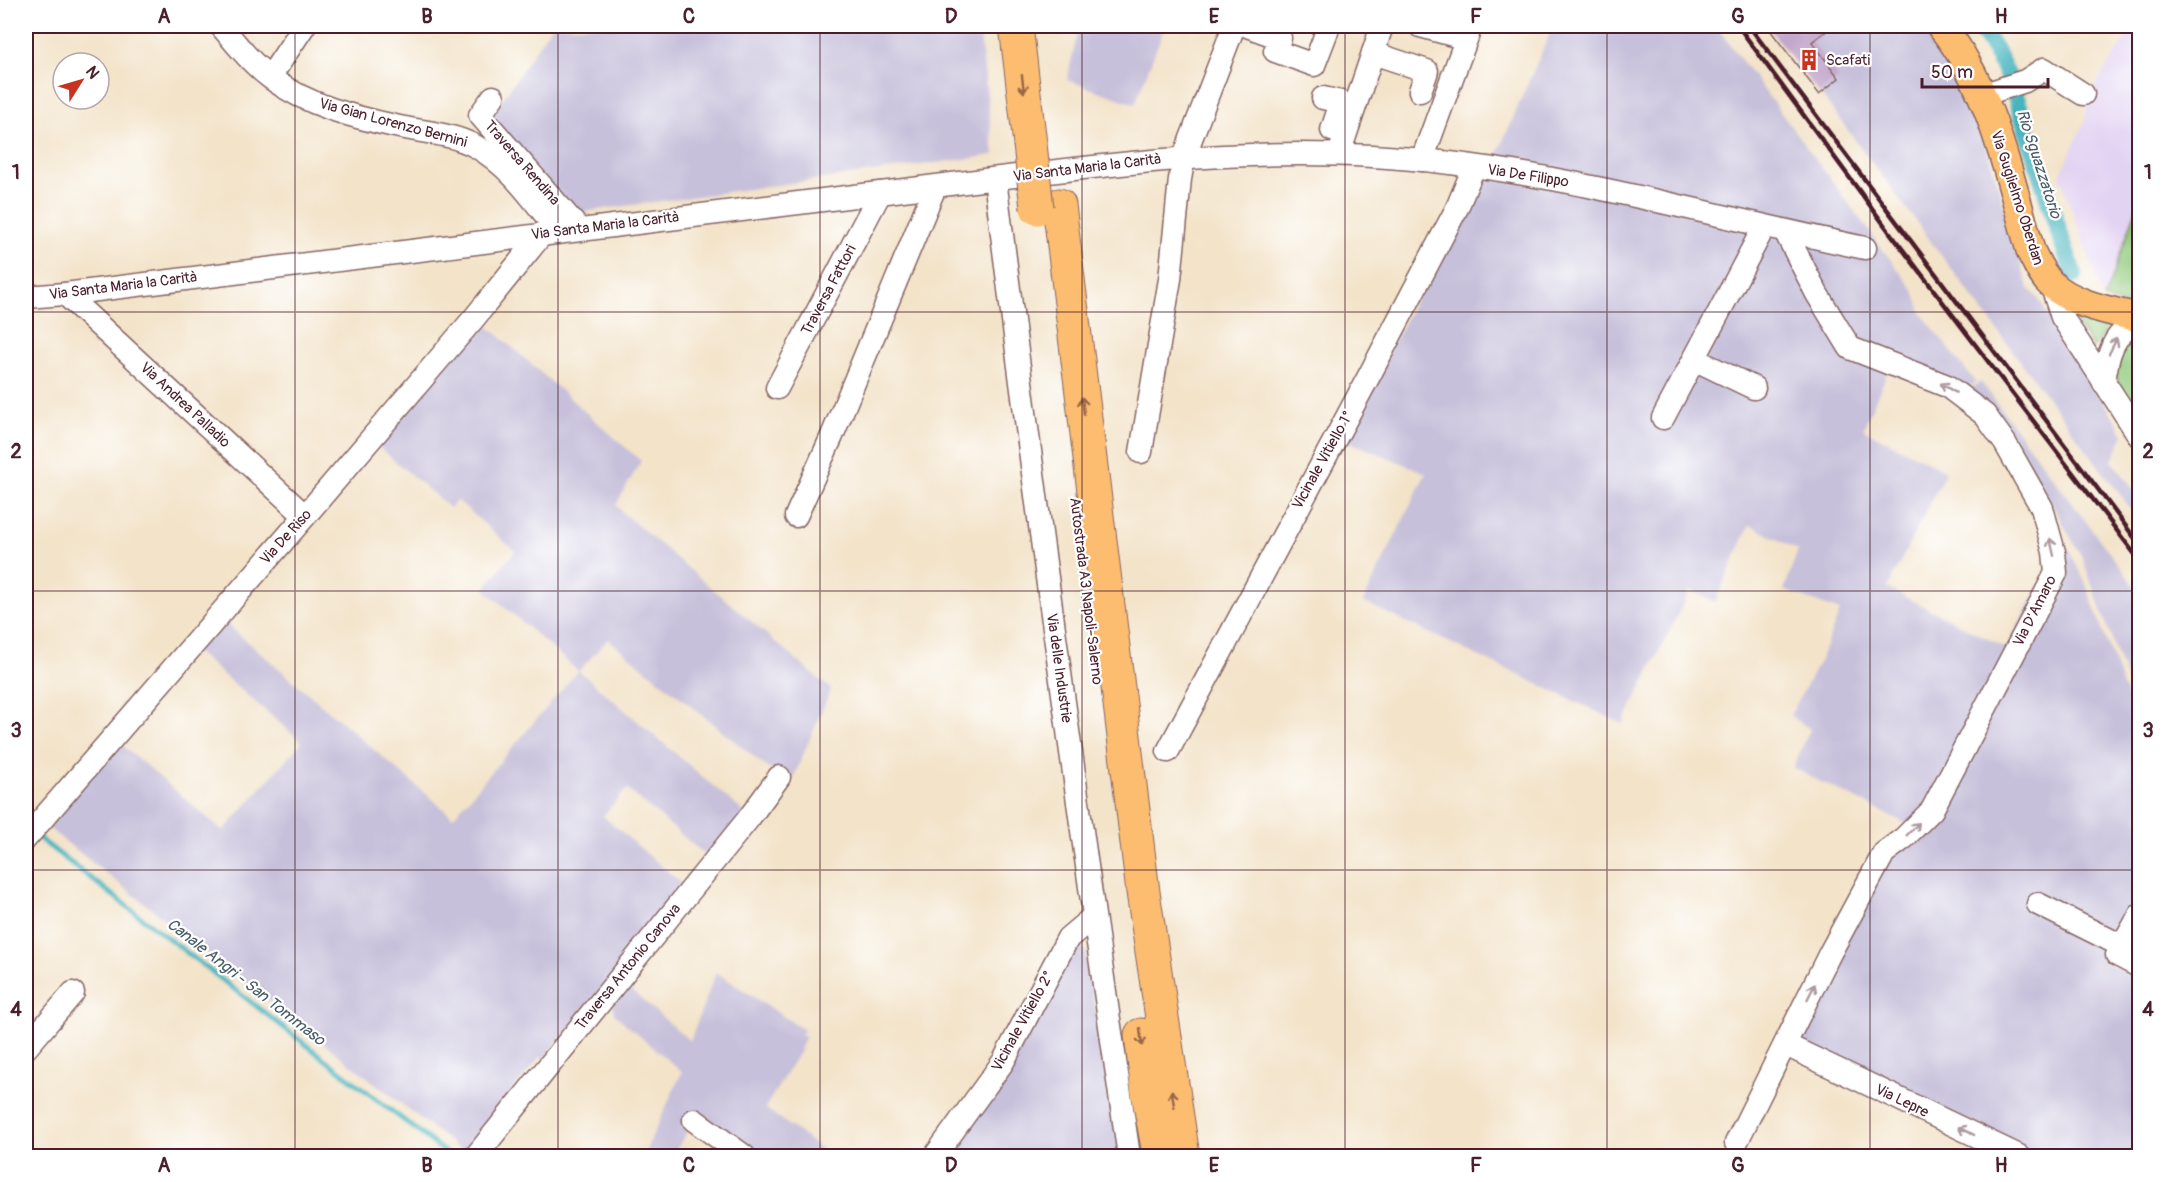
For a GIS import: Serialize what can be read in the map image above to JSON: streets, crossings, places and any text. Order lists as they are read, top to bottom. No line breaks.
{"streets":{"highway":["Autostrada A3 Napoli-Salerno"],"main road":["Via Guglielmo Oberdan"],"street":["Via Gian Lorenzo Bernini","Traversa Rendina","Via Santa Maria la Carità","Via De Filippo","Traversa Fattori","Via Andrea Palladio","Vicinale Vitiello 1°","Via De Riso","Via D'Amaro","Via delle Industrie","Traversa Antonio Canova","Vicinale Vitiello 2°","Via Lepre"]},"crossings":[["Via Gian Lorenzo Bernini","Traversa Rendina"],["Via Gian Lorenzo Bernini","Via Santa Maria la Carità"],["Via Gian Lorenzo Bernini","Via De Riso"],["Traversa Rendina","Via Santa Maria la Carità"],["Traversa Rendina","Via De Riso"],["Via Santa Maria la Carità","Via De Filippo"],["Via Santa Maria la Carità","Traversa Fattori"],["Via Santa Maria la Carità","Via Andrea Palladio"],["Via Santa Maria la Carità","Via De Riso"],["Via Santa Maria la Carità","Via delle Industrie"],["Via De Filippo","Vicinale Vitiello 1°"],["Via De Filippo","Via D'Amaro"],["Via Andrea Palladio","Via De Riso"],["Via D'Amaro","Via Lepre"],["Via delle Industrie","Vicinale Vitiello 2°"]],"one_way":["Via D'Amaro","Via Lepre"],"water":["Rio Sguazzatorio","Canale Angri - San Tommaso"],"places":{"building":["Scafati"]},"scale_bar":"50 m","north":"top right","grid":{"columns":["A","B","C","D","E","F","G","H"],"rows":["1","2","3","4"]}}
